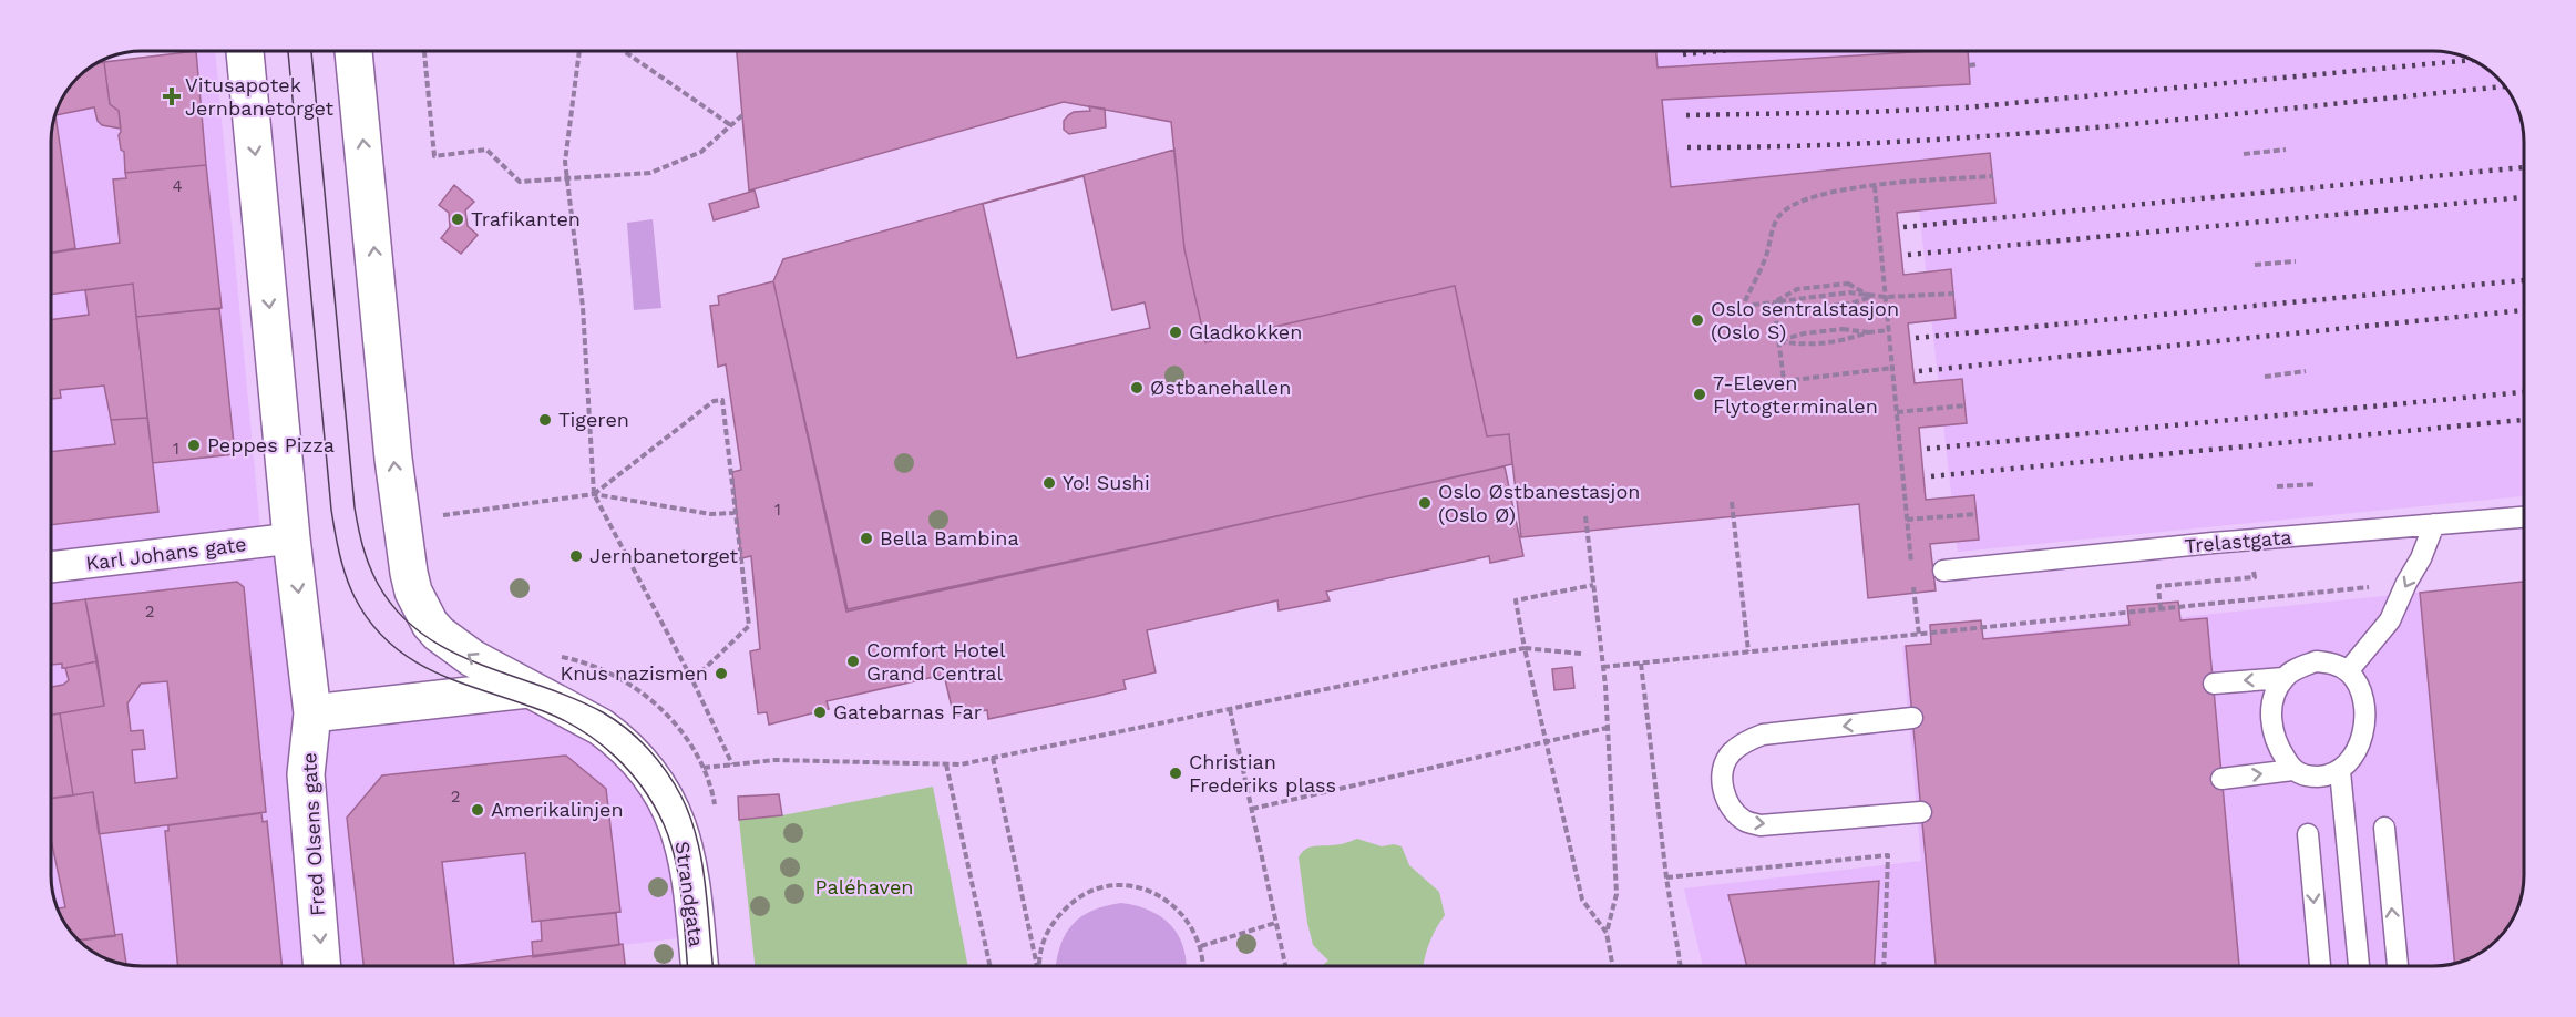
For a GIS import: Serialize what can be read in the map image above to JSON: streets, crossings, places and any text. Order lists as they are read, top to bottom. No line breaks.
{"streets":{"street":["Karl Johans gate","Fred Olsens gate","Strandgata"],"lane":["Trelastgata"]},"one_way":["Fred Olsens gate"],"parks":["Paléhaven"],"places":{"health":["Vitusapotek Jernbanetorget"],"other":["Trafikanten","Oslo sentralstasjon (Oslo S)","Gladkokken","Østbanehallen","7-Eleven Flytogterminalen","Tigeren","Peppes Pizza","Yo! Sushi","Oslo Østbanestasjon (Oslo Ø)","Bella Bambina","Jernbanetorget","Comfort Hotel Grand Central","Knus nazismen","Gatebarnas Far","Christian Frederiks plass","Amerikalinjen"]},"house_numbers":["4","1","1","2","2"]}
